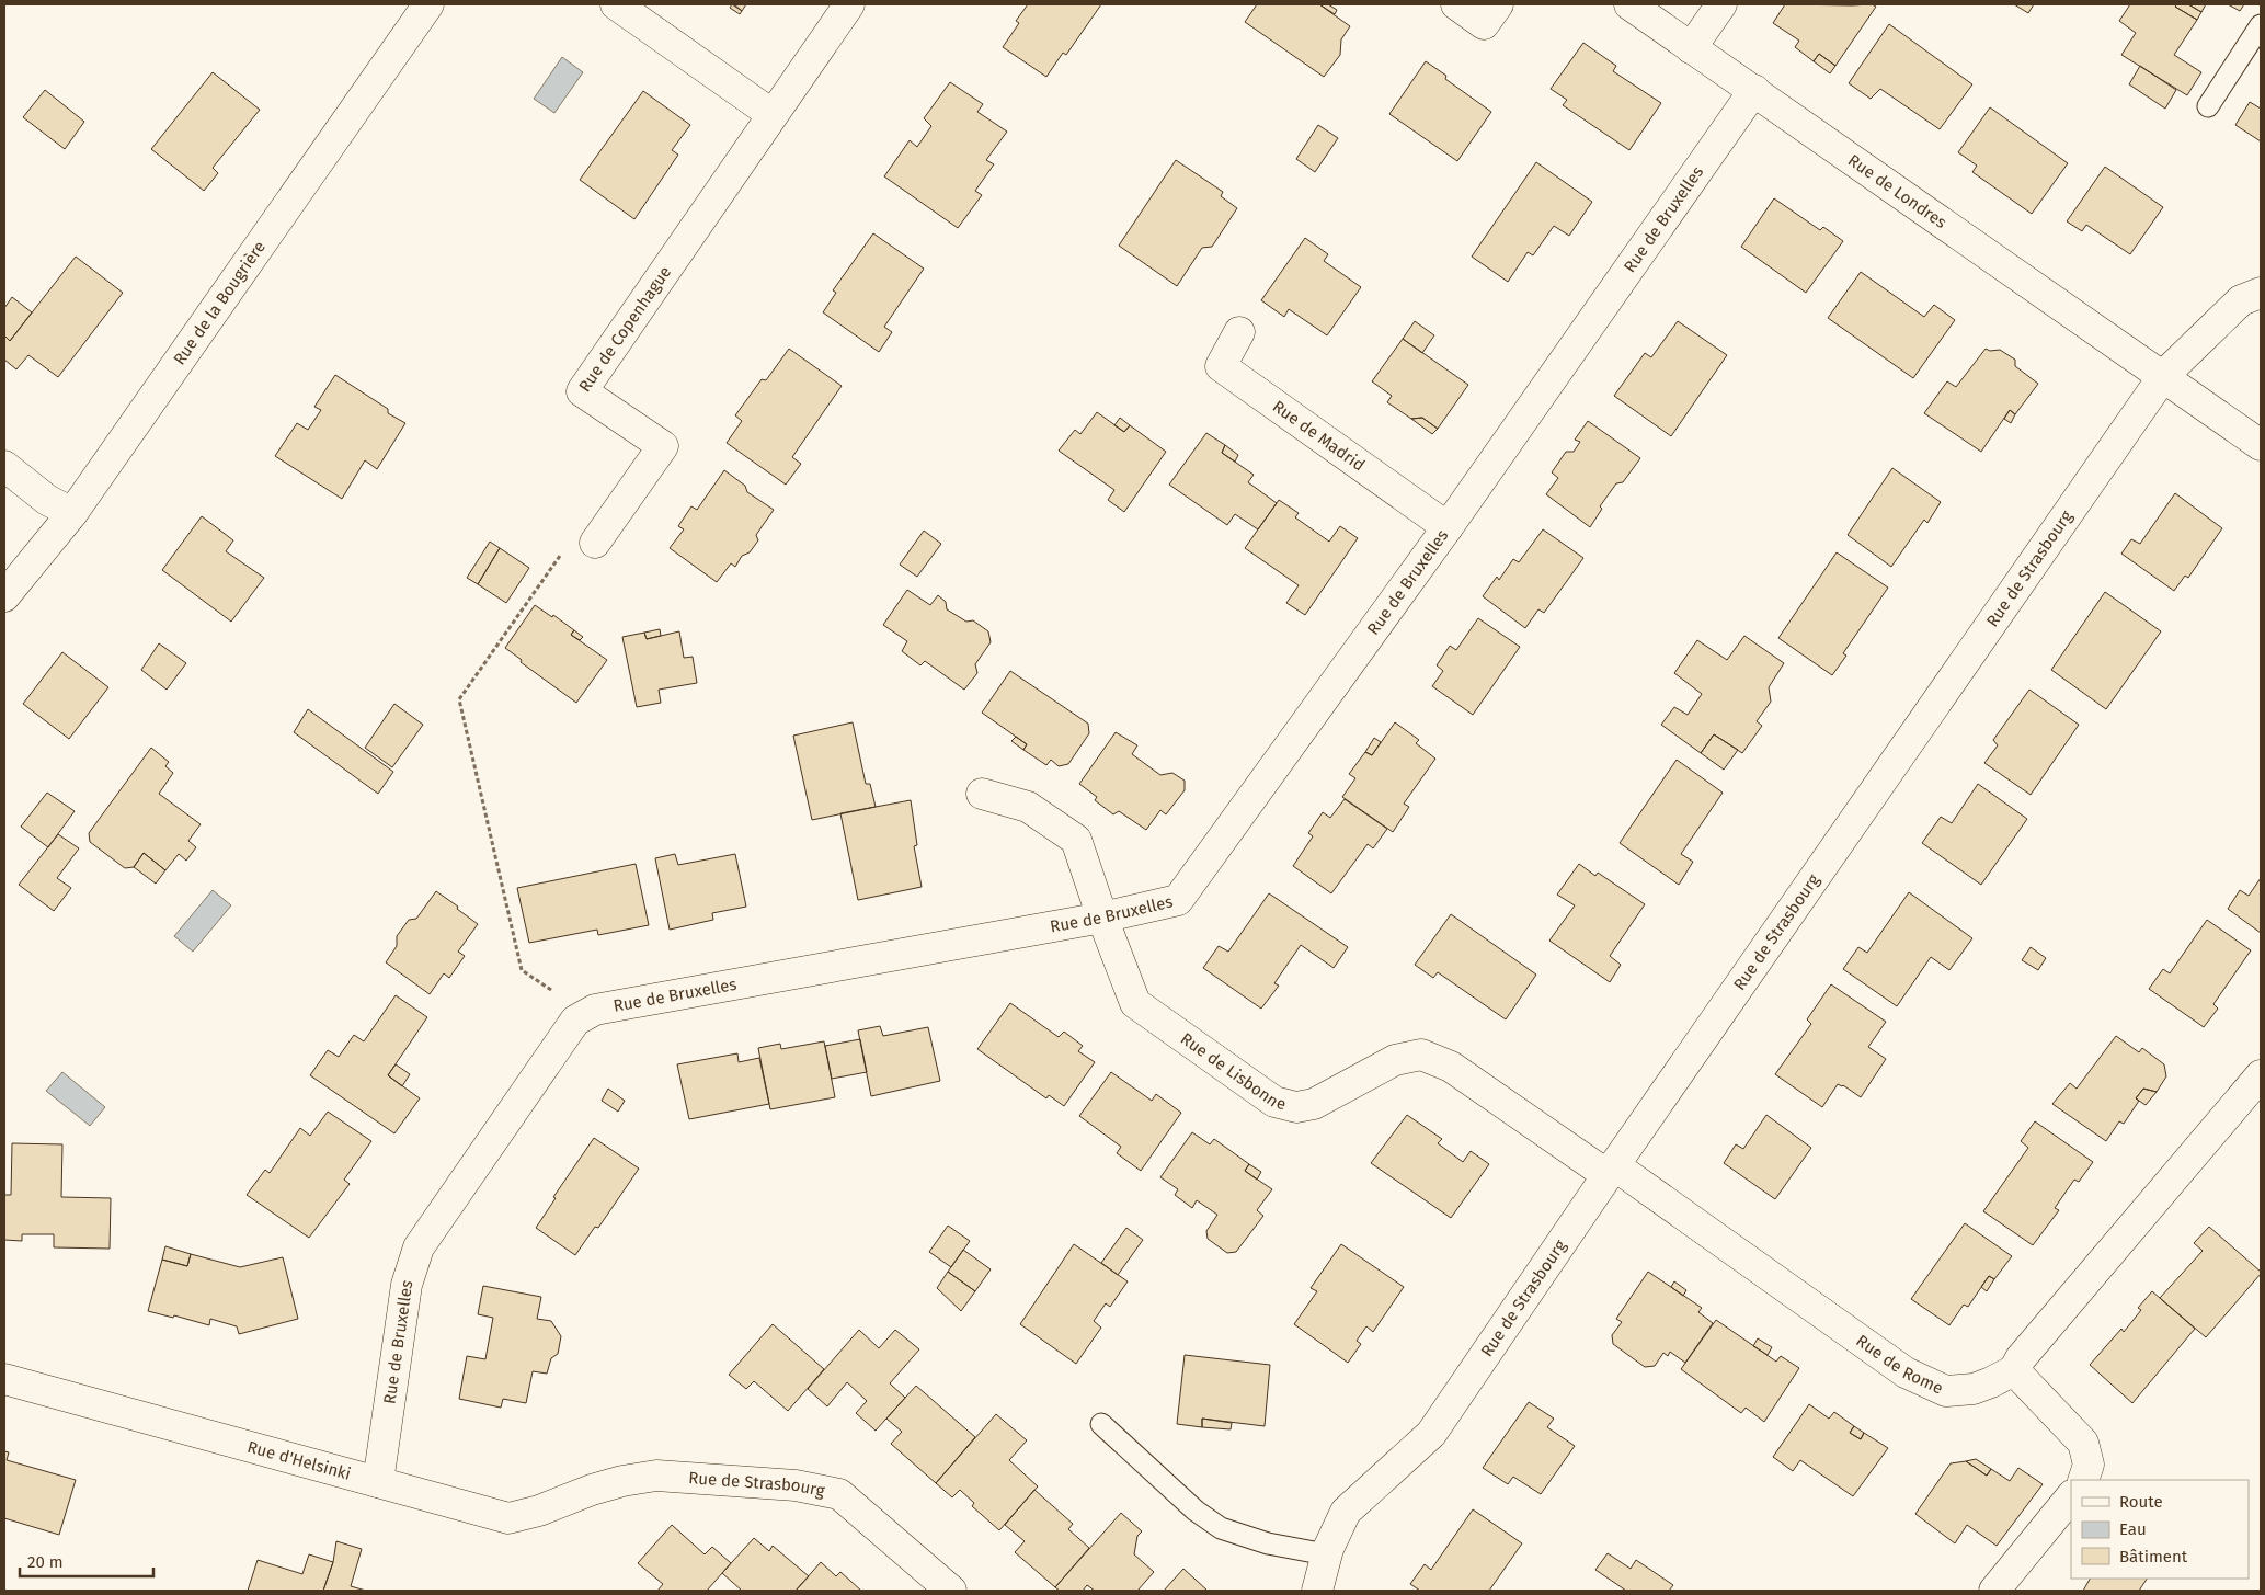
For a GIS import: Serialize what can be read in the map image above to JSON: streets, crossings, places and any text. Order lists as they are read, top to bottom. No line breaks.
{"streets":{"street":["Rue de Londres","Rue de Bruxelles","Rue de la Bougrière","Rue de Copenhague","Rue de Madrid","Rue de Strasbourg","Rue de Lisbonne","Rue de Rome","Rue d'Helsinki"]},"crossings":[["Rue de Londres","Rue de Bruxelles"],["Rue de Londres","Rue de Strasbourg"],["Rue de Bruxelles","Rue de Madrid"],["Rue de Bruxelles","Rue de Lisbonne"],["Rue de Bruxelles","Rue d'Helsinki"],["Rue de Strasbourg","Rue de Lisbonne"],["Rue de Strasbourg","Rue de Rome"],["Rue de Strasbourg","Rue d'Helsinki"],["Rue de Lisbonne","Rue de Rome"]],"legend":["Route","Eau","Bâtiment"],"scale_bar":"20 m"}
